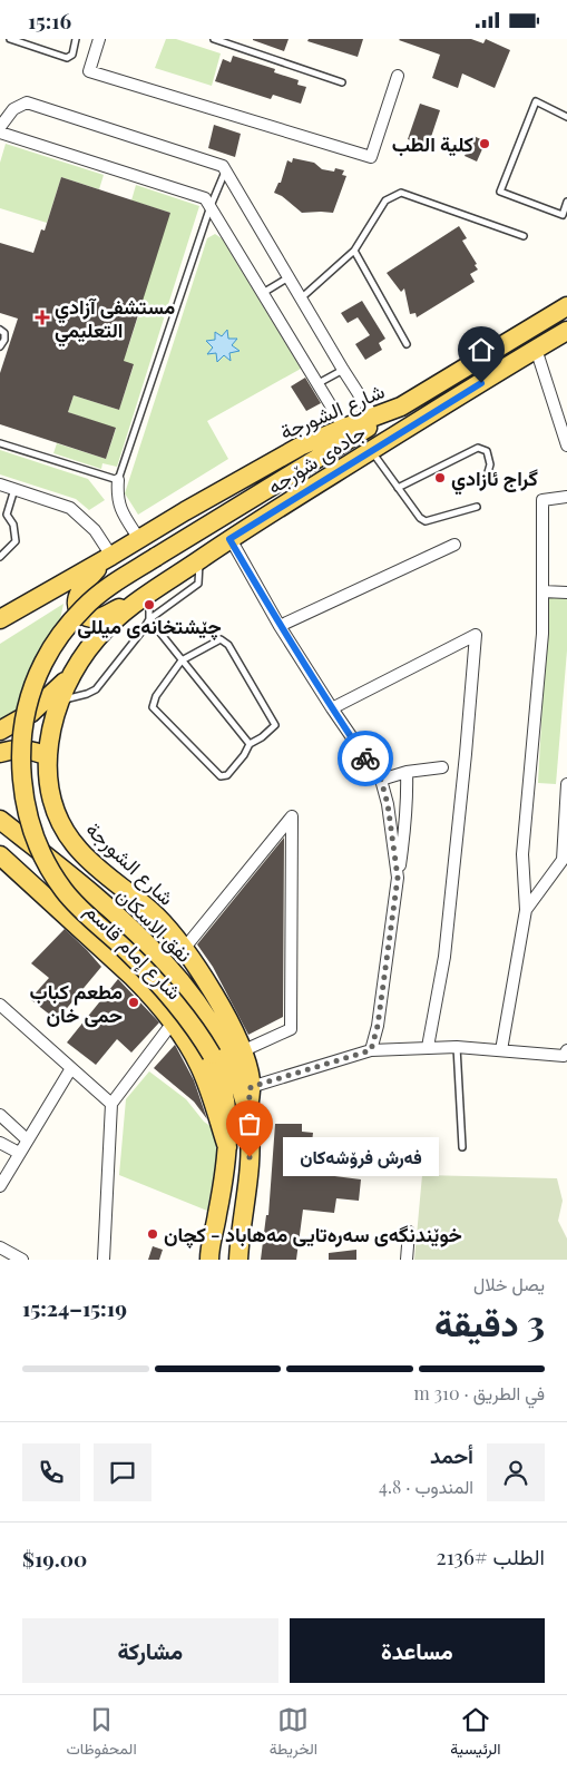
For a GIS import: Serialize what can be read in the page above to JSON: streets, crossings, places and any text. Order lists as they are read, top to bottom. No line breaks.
{"streets":{"main road":["شارع الشورجة","جادەی شۆرجە","نفق الاسكان","شارع إمام قاسم"]},"crossings":[["شارع الشورجة","جادەی شۆرجە"],["شارع الشورجة","نفق الاسكان"]],"places":{"other":["كلية الطب","گراج ئازادي","چێشتخانەی میللی","مطعم كباب حمى خان","فەرش فرۆشەکان","خوێندنگەی سەرەتایی مەهاباد - کچان"],"health":["مستشفى آزادي التعليمي"]},"page":{"status":"15:16","bubble":"فەرش فرۆشەکان","heading":["3 دقيقة","يصل خلال","15:19–15:24"],"panel":["أحمد","المندوب · 4.8","الطلب #2136","$19.00"],"bar":"في الطريق · 310 m","buttons":["مساعدة","مشاركة"],"tabs":["الرئيسية","الخريطة","المحفوظات"]}}
